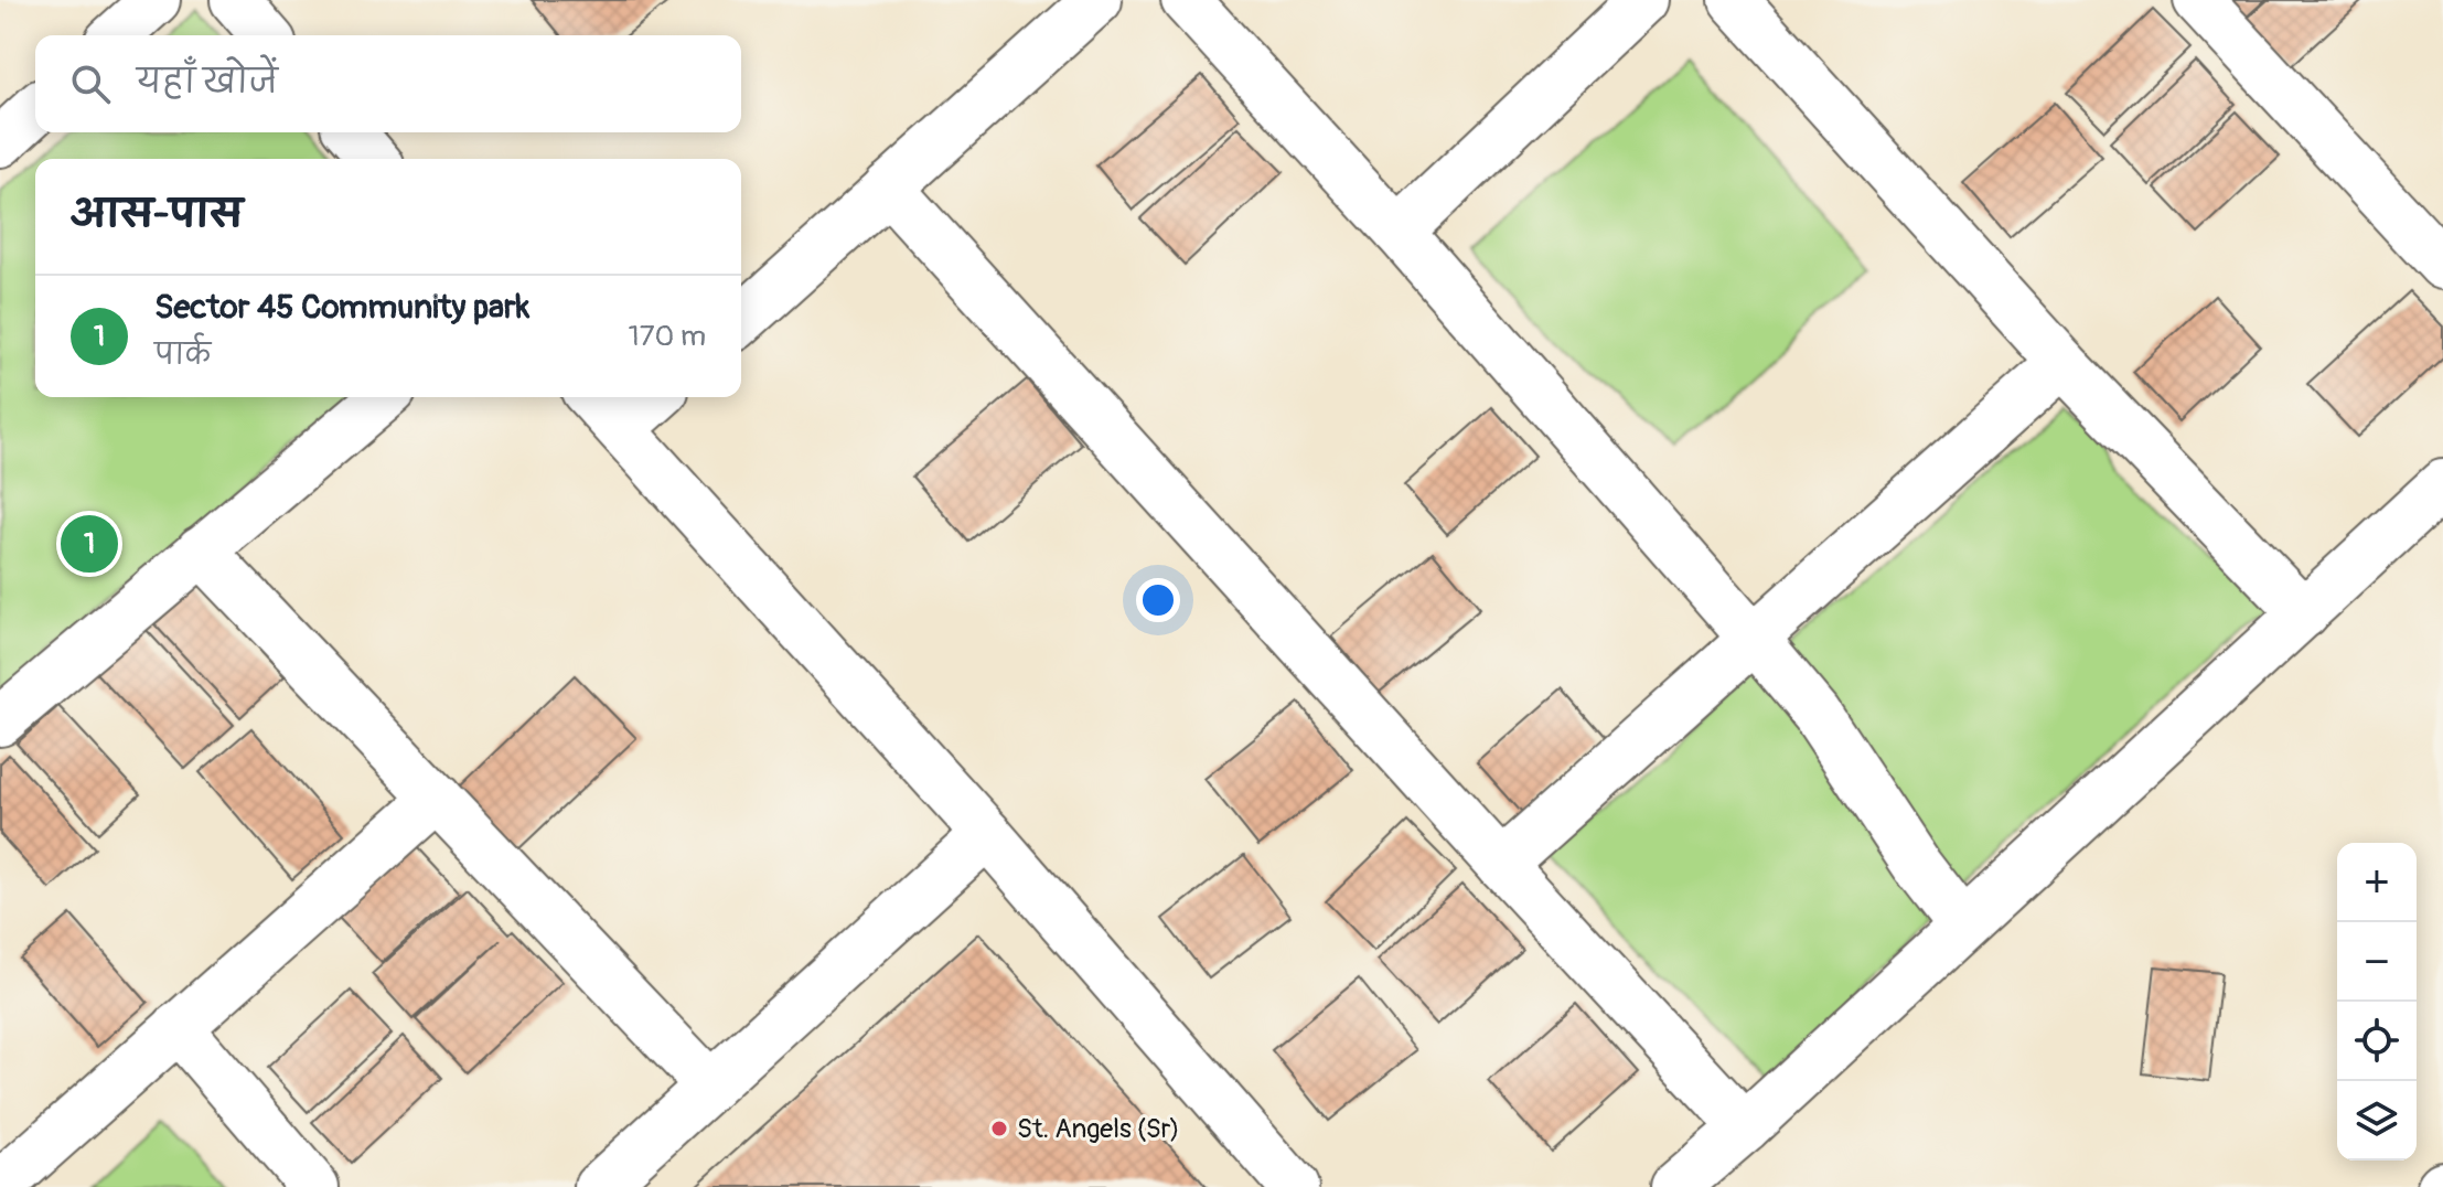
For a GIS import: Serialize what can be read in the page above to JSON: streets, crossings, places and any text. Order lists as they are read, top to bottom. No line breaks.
{"places":["St. Angels (Sr)"],"page":{"search":"यहाँ खोजें","heading":"आस-पास","list":[{"mark":"1","name":"Sector 45 Community park","note":"पार्क","value":"170 m"}],"pins":"1","map_buttons":["+","−"]}}
